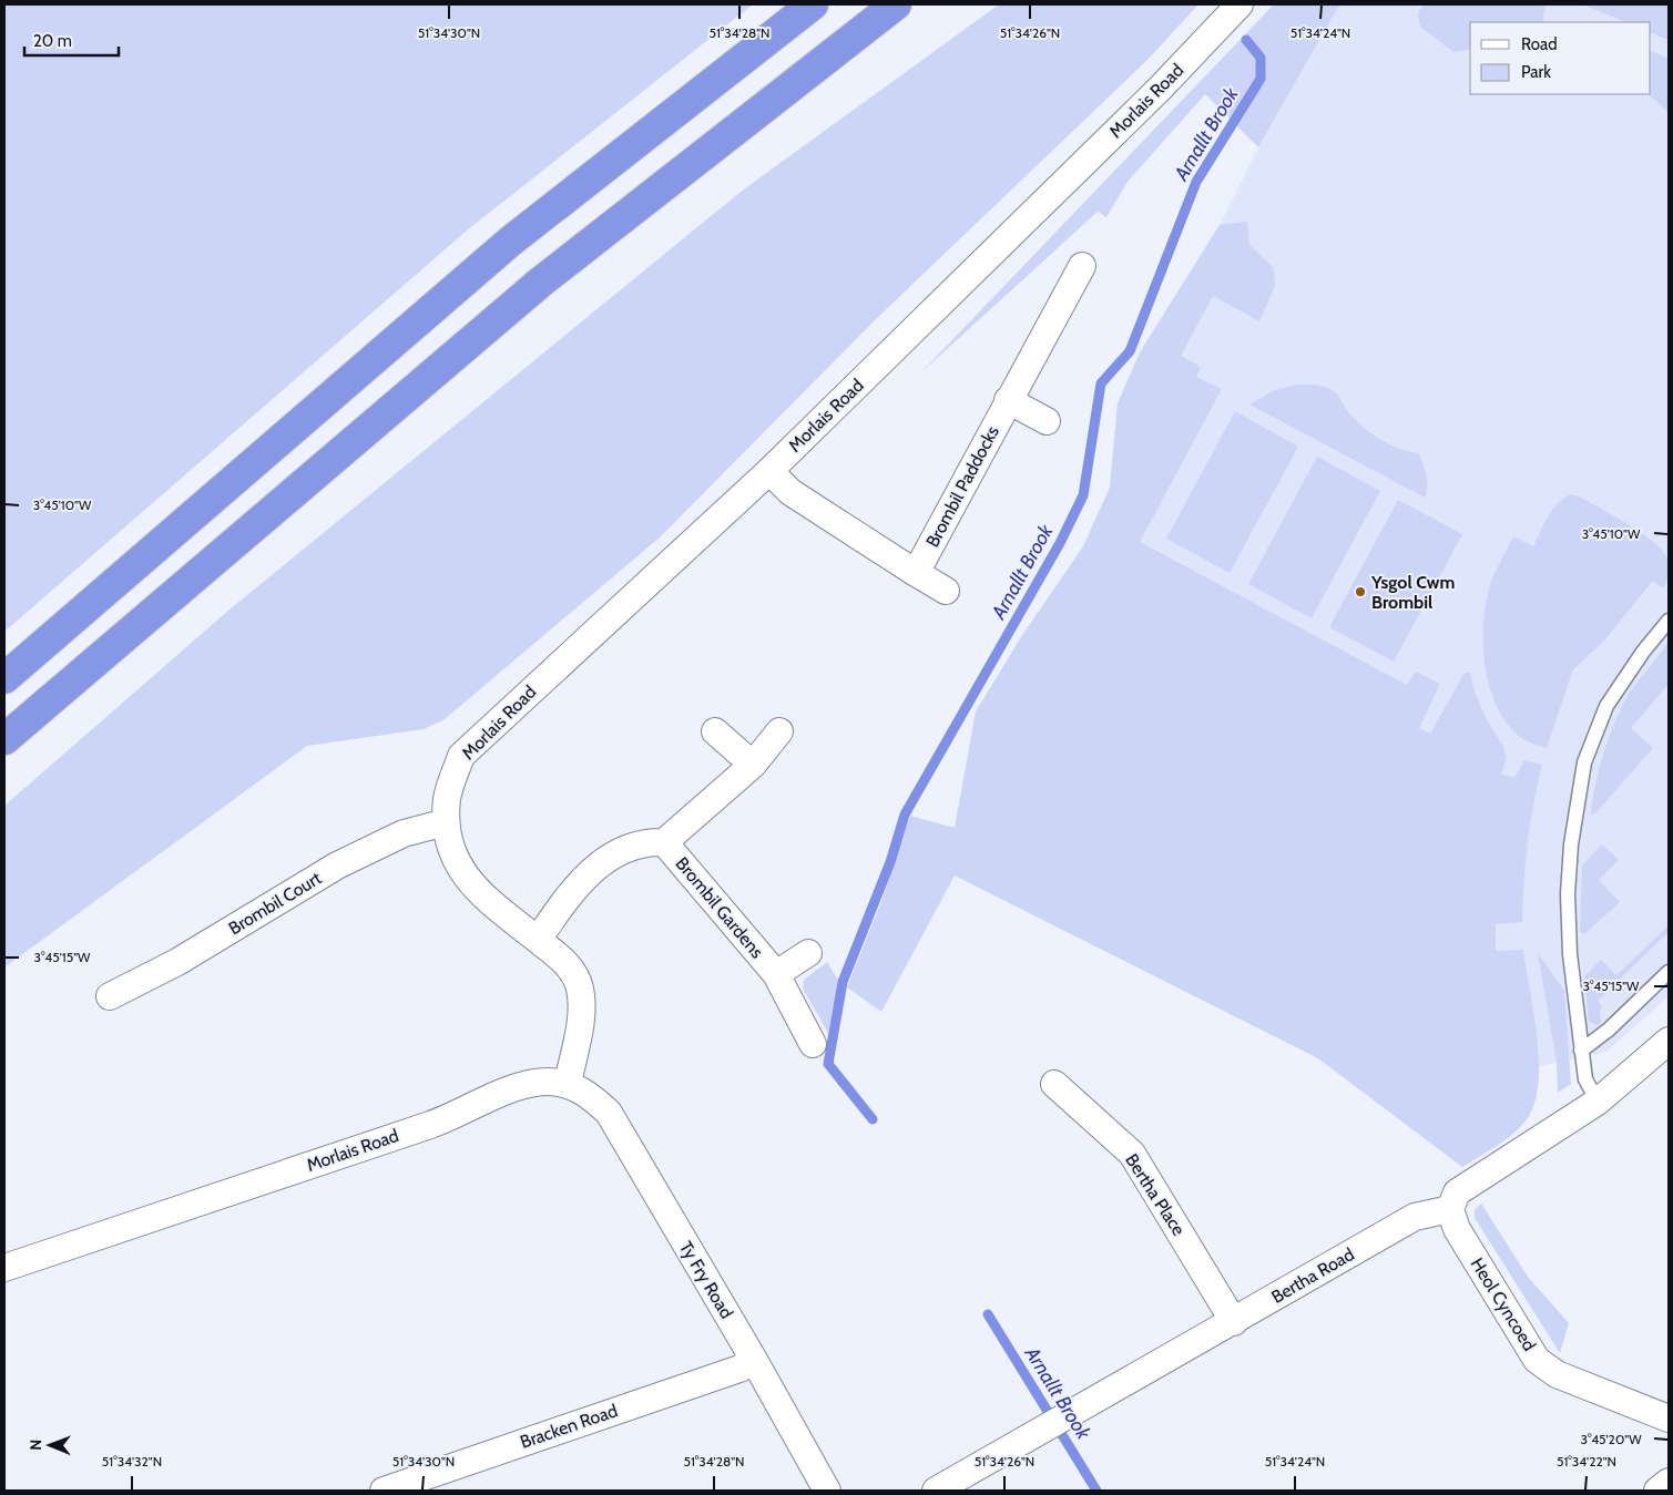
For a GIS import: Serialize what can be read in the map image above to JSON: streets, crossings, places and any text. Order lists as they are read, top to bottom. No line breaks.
{"streets":{"street":["Morlais Road","Brombil Paddocks","Brombil Court","Brombil Gardens","Bertha Place","Bertha Road","Ty Fry Road","Heol Cyncoed","Bracken Road"]},"crossings":[["Morlais Road","Brombil Court"],["Morlais Road","Brombil Gardens"],["Morlais Road","Ty Fry Road"],["Bertha Place","Bertha Road"],["Bertha Road","Heol Cyncoed"],["Ty Fry Road","Bracken Road"]],"water":["Arnallt Brook"],"places":["Ysgol Cwm Brombil"],"legend":["Road","Park"],"scale_bar":"20 m","north":"left","coordinates":["51°34'30\"N","51°34'28\"N","51°34'26\"N","51°34'24\"N","3°45'10\"W","3°45'15\"W","3°45'20\"W","51°34'32\"N","51°34'22\"N"]}
